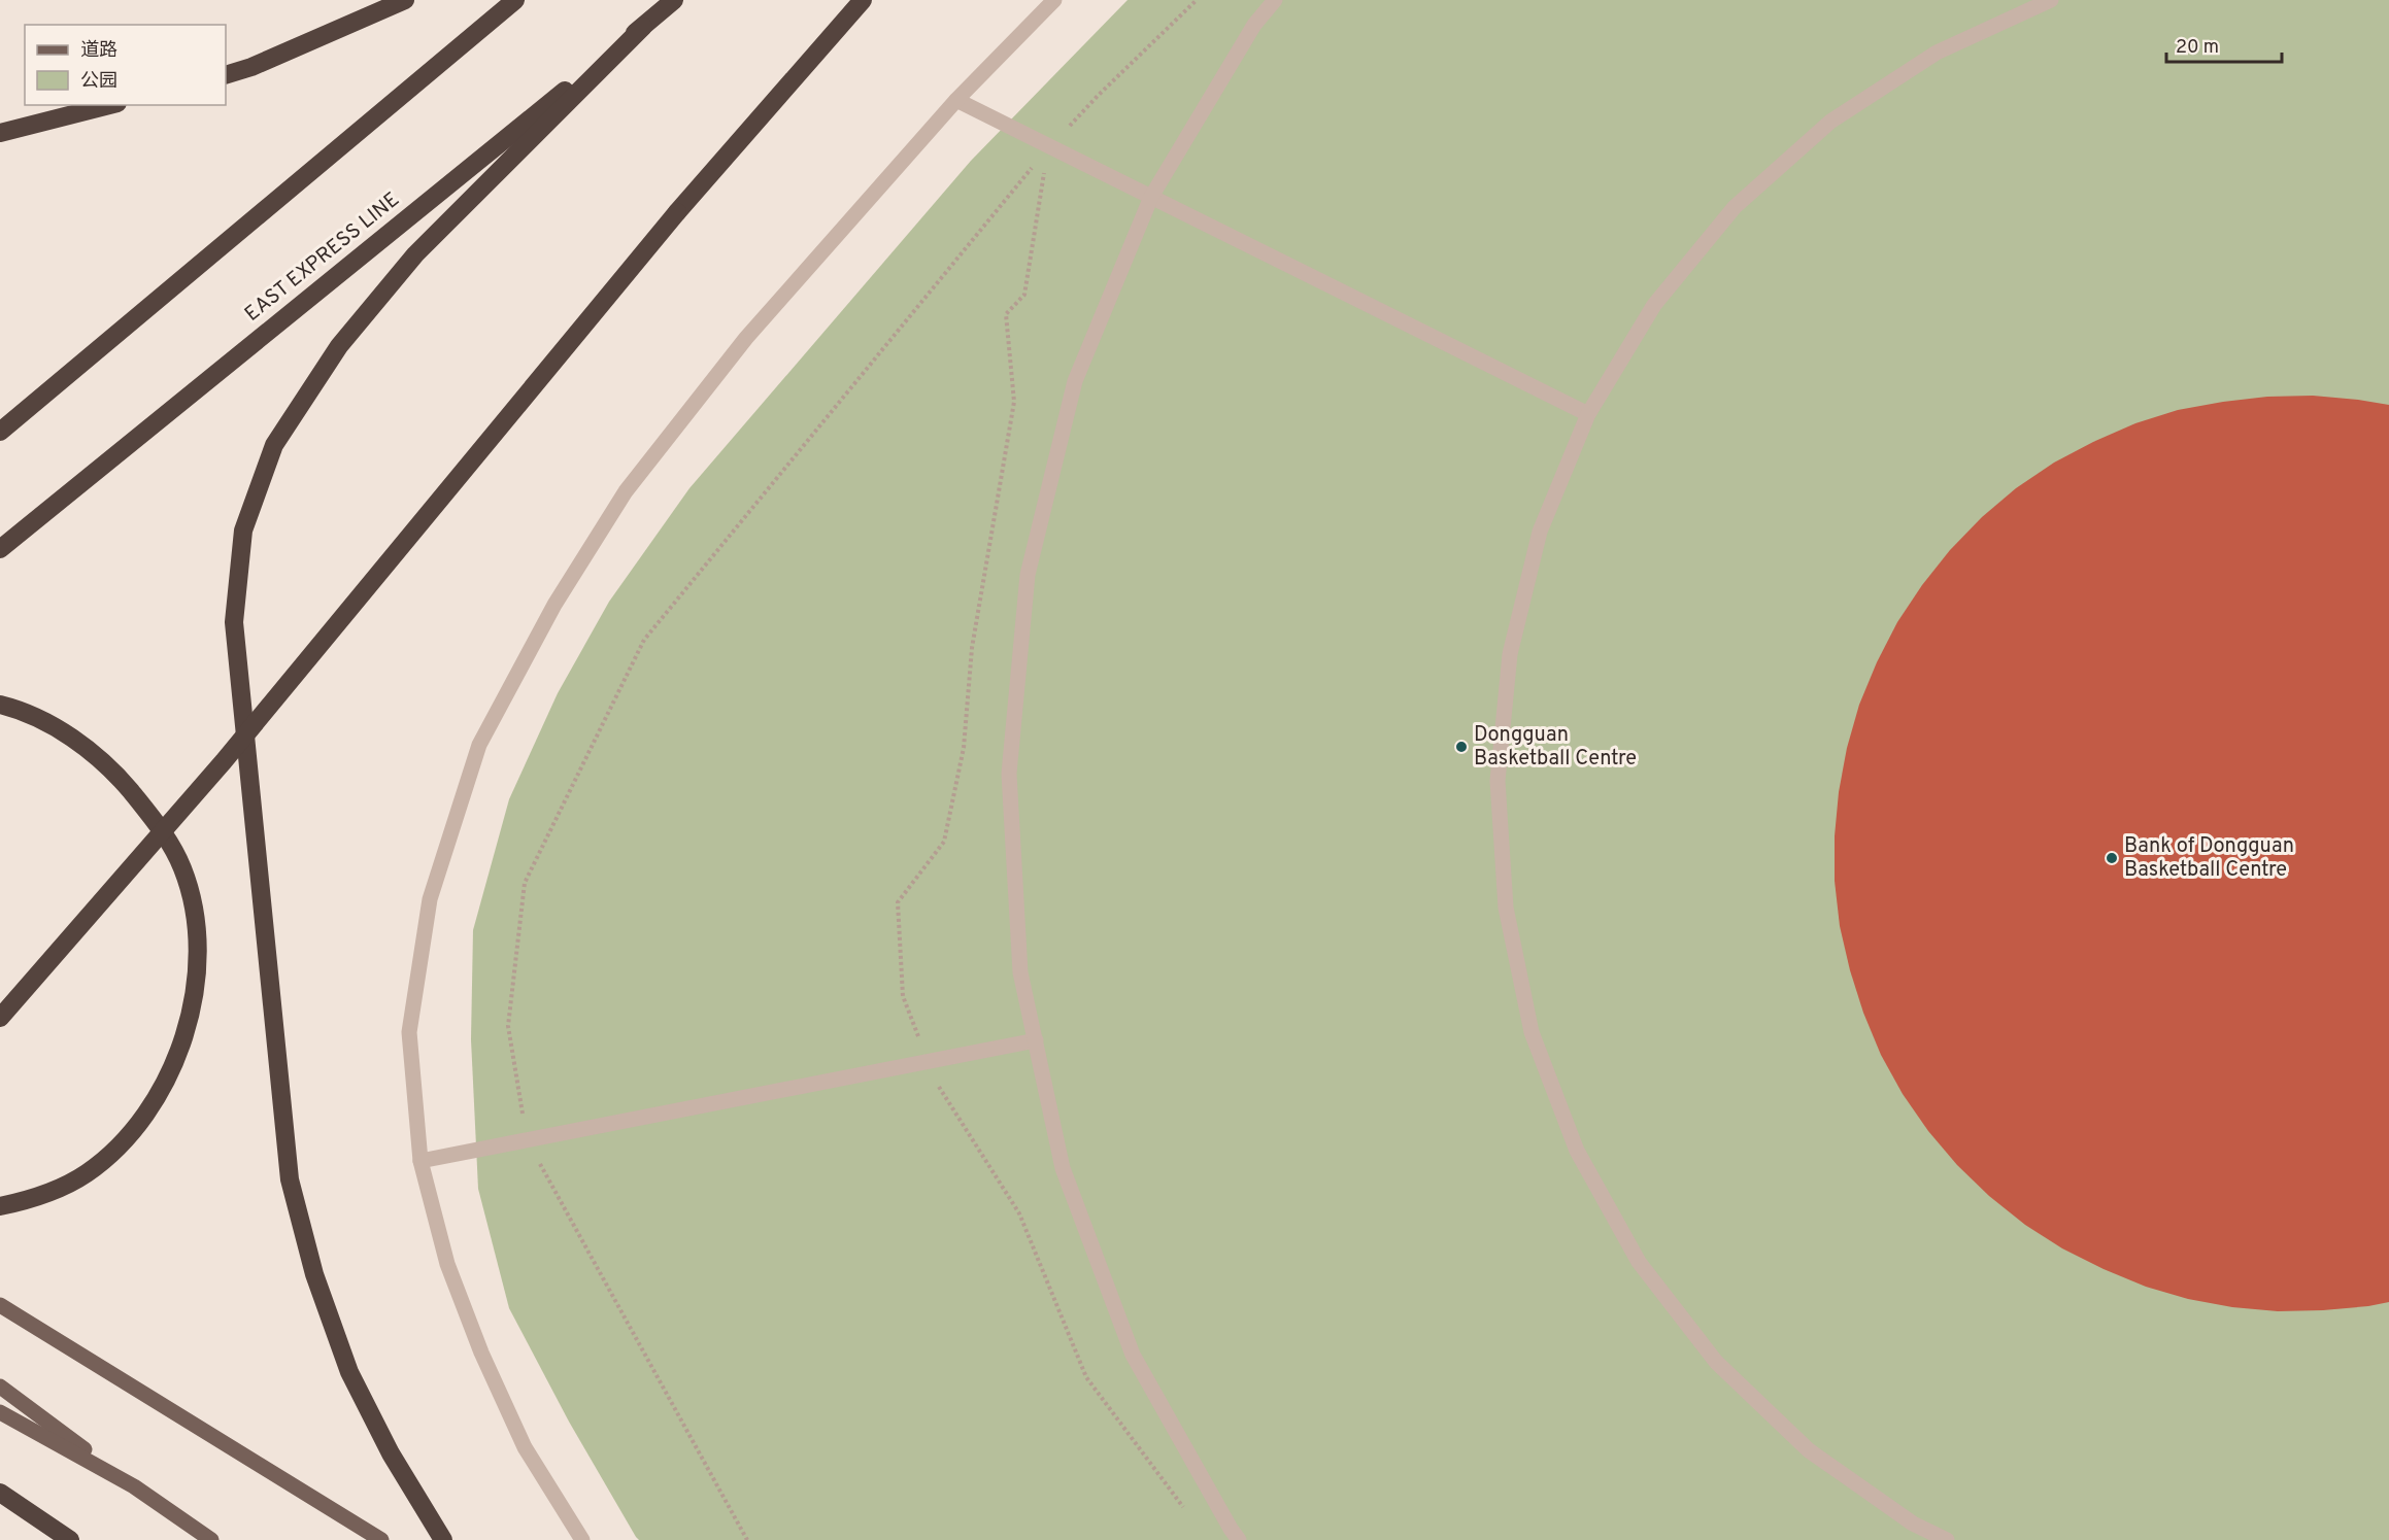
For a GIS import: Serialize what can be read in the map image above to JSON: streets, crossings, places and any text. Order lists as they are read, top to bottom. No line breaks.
{"streets":{"highway":["EAST EXPRESS LINE"]},"places":["Dongguan Basketball Centre","Bank of Dongguan Basketball Centre"],"legend":["道路","公园"],"scale_bar":"20 m"}
